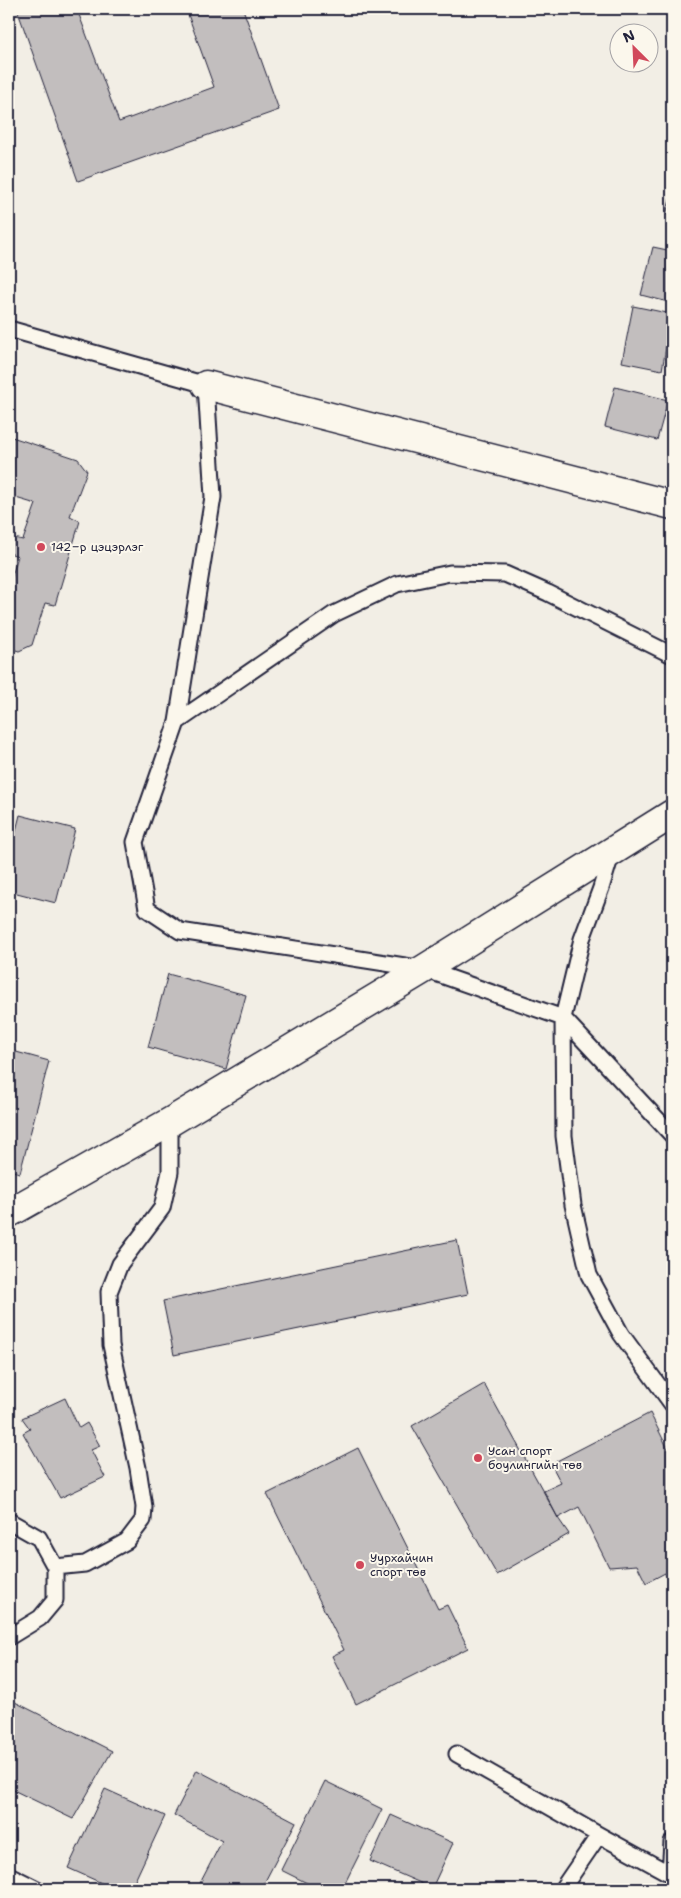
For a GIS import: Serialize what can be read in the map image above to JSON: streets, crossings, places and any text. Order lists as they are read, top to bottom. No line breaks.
{"places":["142−р цэцэрлэг","Усан спорт боулингийн төв","Уурхайчин спорт төв"],"north":"top left"}
